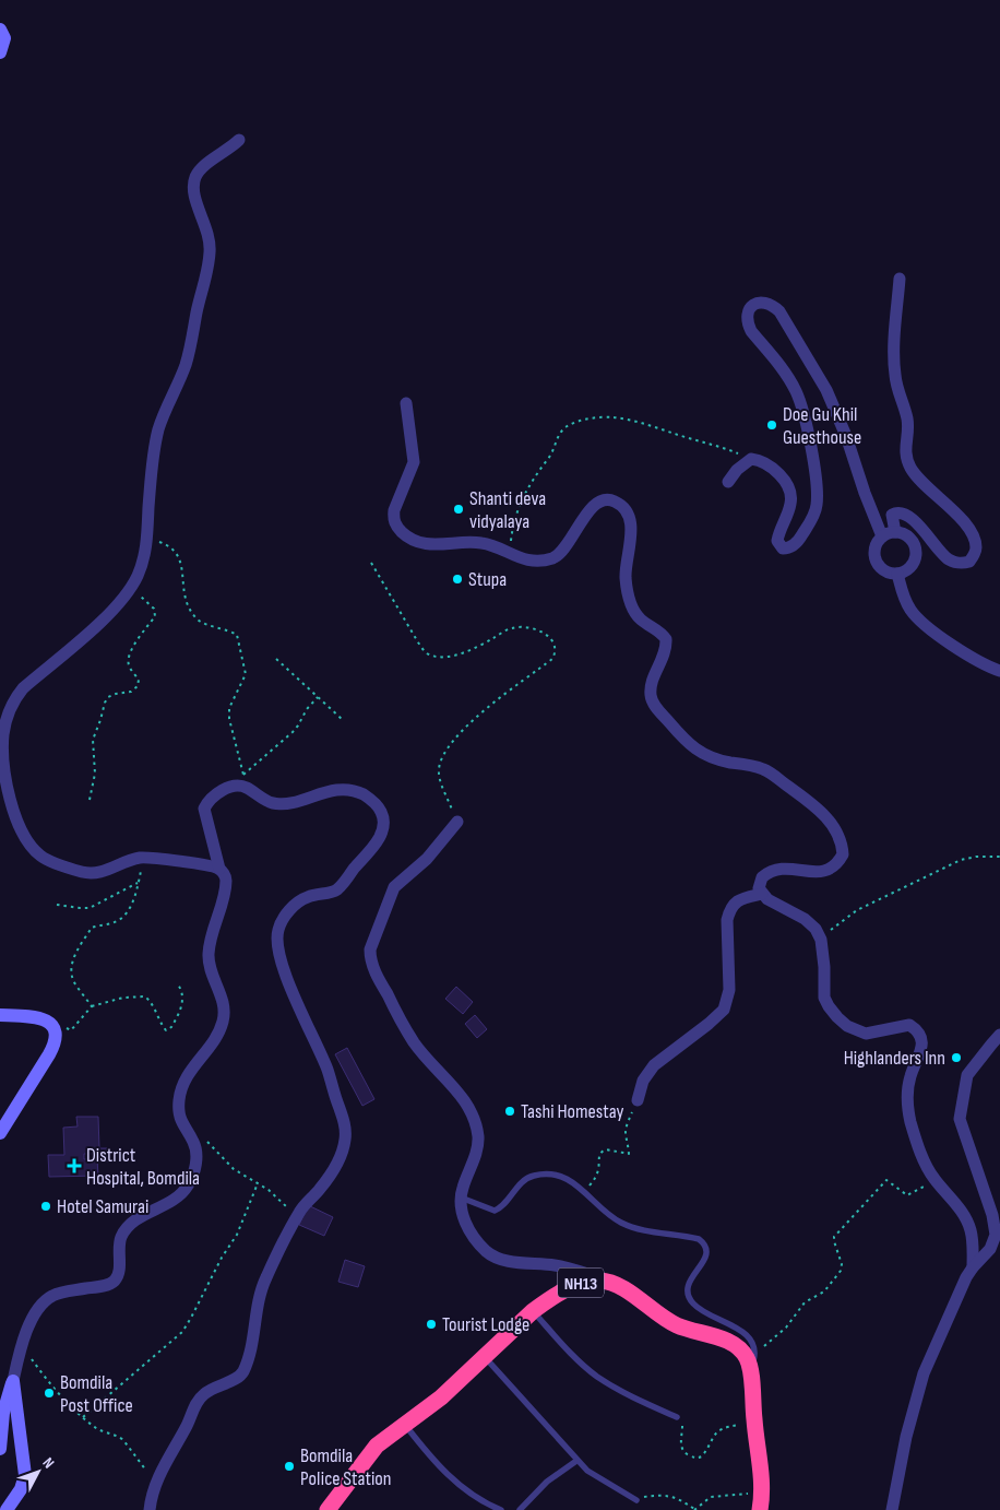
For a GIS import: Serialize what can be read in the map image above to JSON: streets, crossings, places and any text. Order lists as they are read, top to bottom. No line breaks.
{"streets":{"highway":["NH13"]},"places":{"other":["Doe Gu Khil Guesthouse","Shanti deva vidyalaya","Stupa","Highlanders Inn","Tashi Homestay","Hotel Samurai","Tourist Lodge","Bomdila Post Office","Bomdila Police Station"],"health":["District Hospital, Bomdila"]},"north":"top right"}
